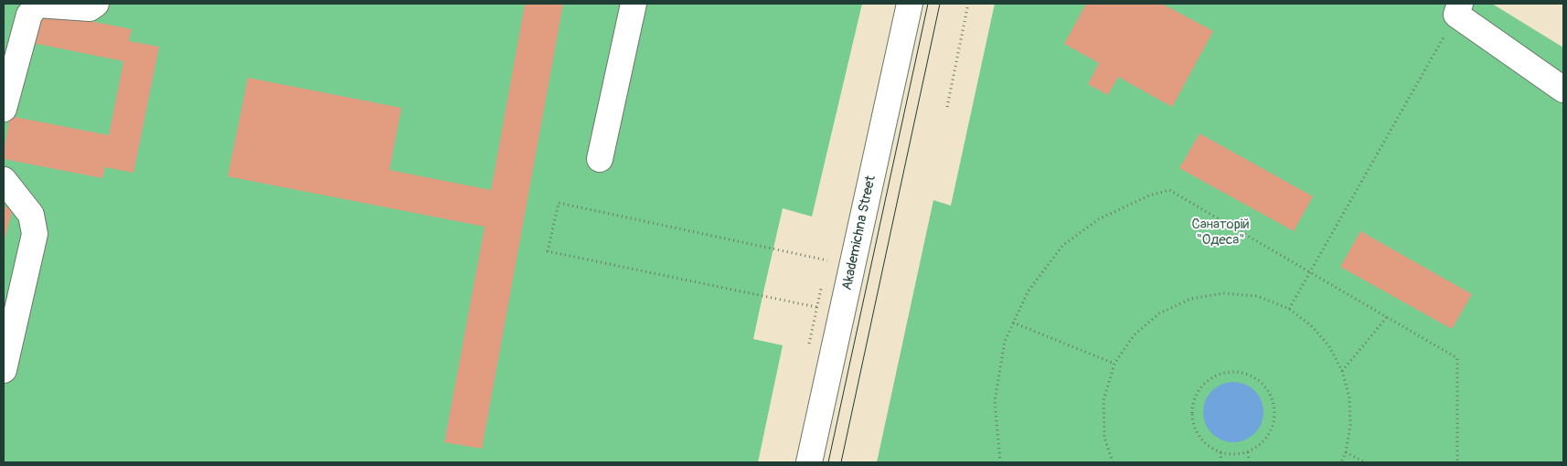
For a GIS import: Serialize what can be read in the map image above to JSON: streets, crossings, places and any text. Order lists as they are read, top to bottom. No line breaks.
{"streets":{"street":["Akademichna Street"]},"parks":["Санаторій \"Одеса\""]}
